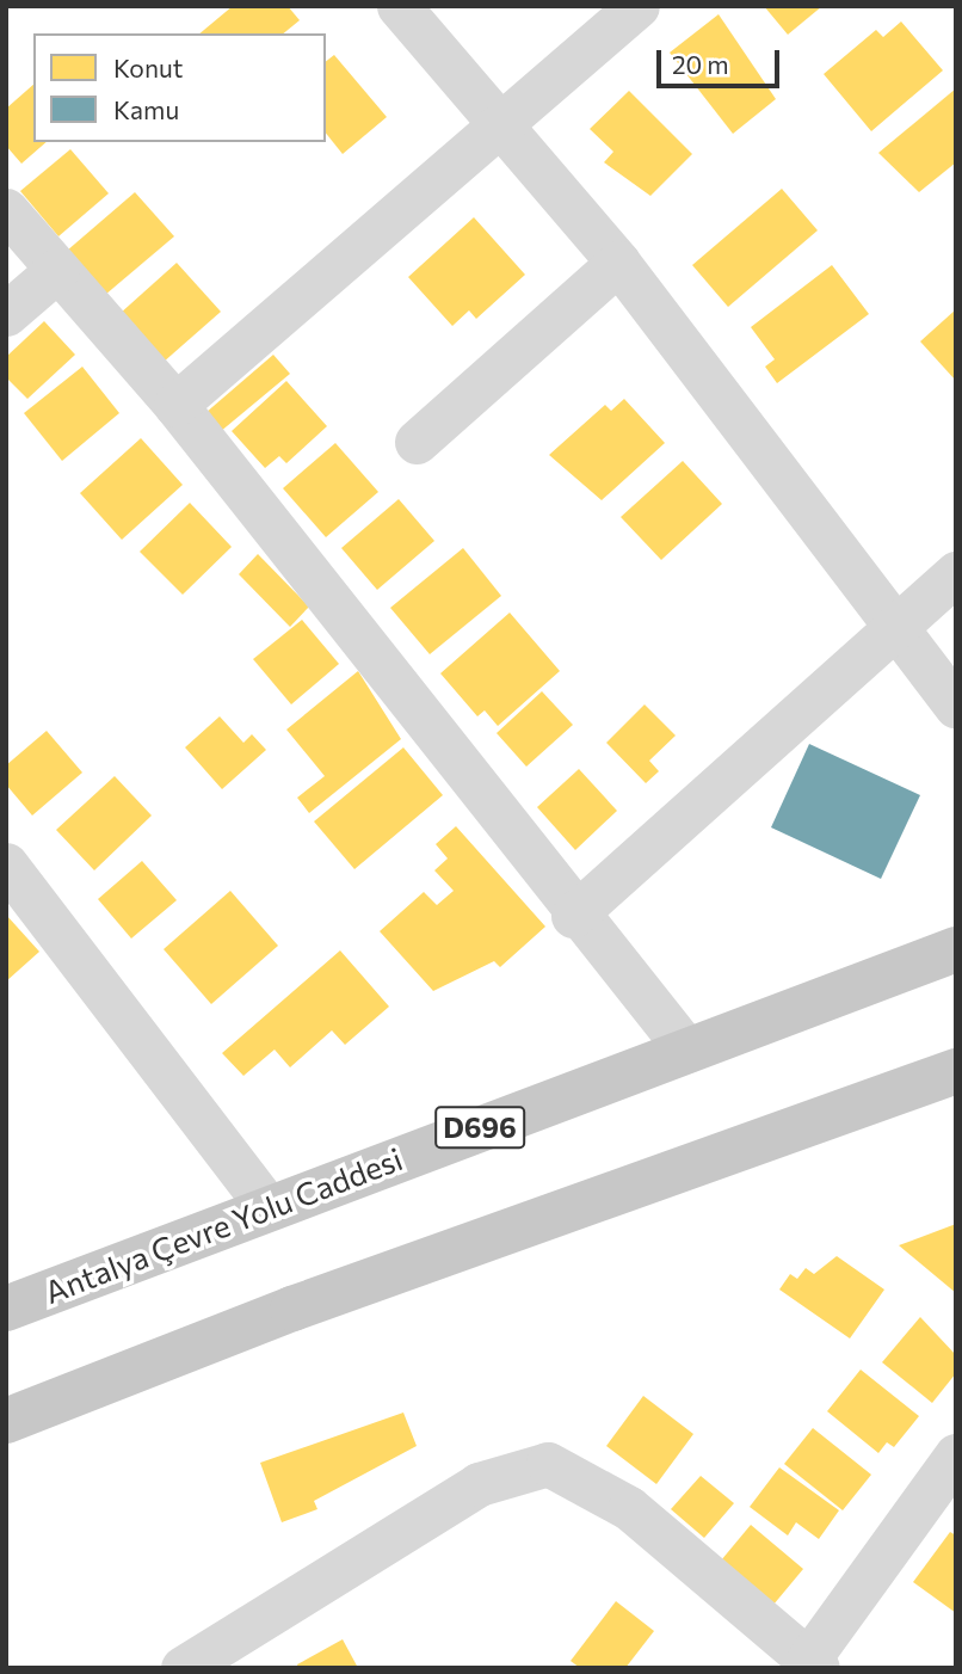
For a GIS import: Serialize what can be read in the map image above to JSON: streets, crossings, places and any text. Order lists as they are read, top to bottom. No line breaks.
{"streets":{"highway":["D696","Antalya Çevre Yolu Caddesi"]},"legend":["Konut","Kamu"],"scale_bar":"20 m"}
